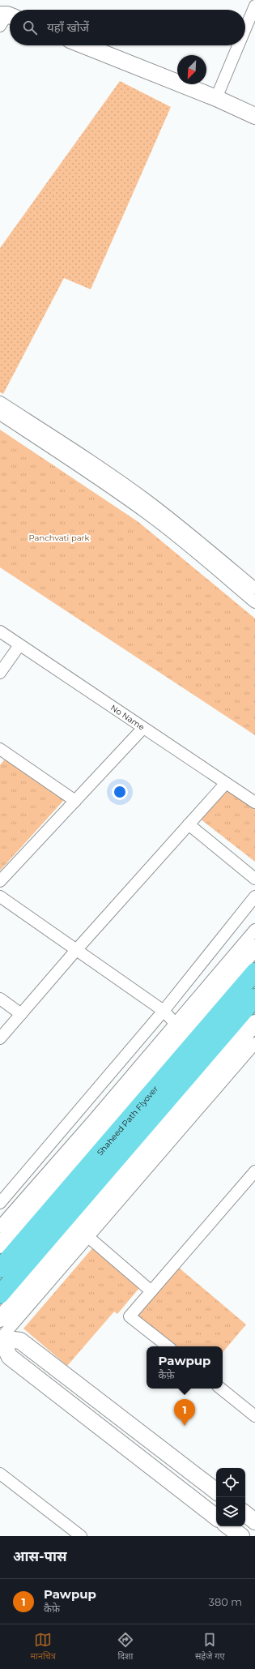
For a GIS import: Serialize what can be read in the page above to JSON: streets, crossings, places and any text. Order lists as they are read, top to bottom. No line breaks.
{"streets":{"highway":["Shaheed Path Flyover"],"street":["No Name"]},"parks":["Panchvati park"],"north":"bottom left","page":{"search":"यहाँ खोजें","popup":["Pawpup","कैफ़े"],"pins":"1","heading":"आस-पास","list":[{"mark":"1","name":"Pawpup","note":"कैफ़े","value":"380 m"}],"nav":["मानचित्र","दिशा","सहेजे गए"]}}
